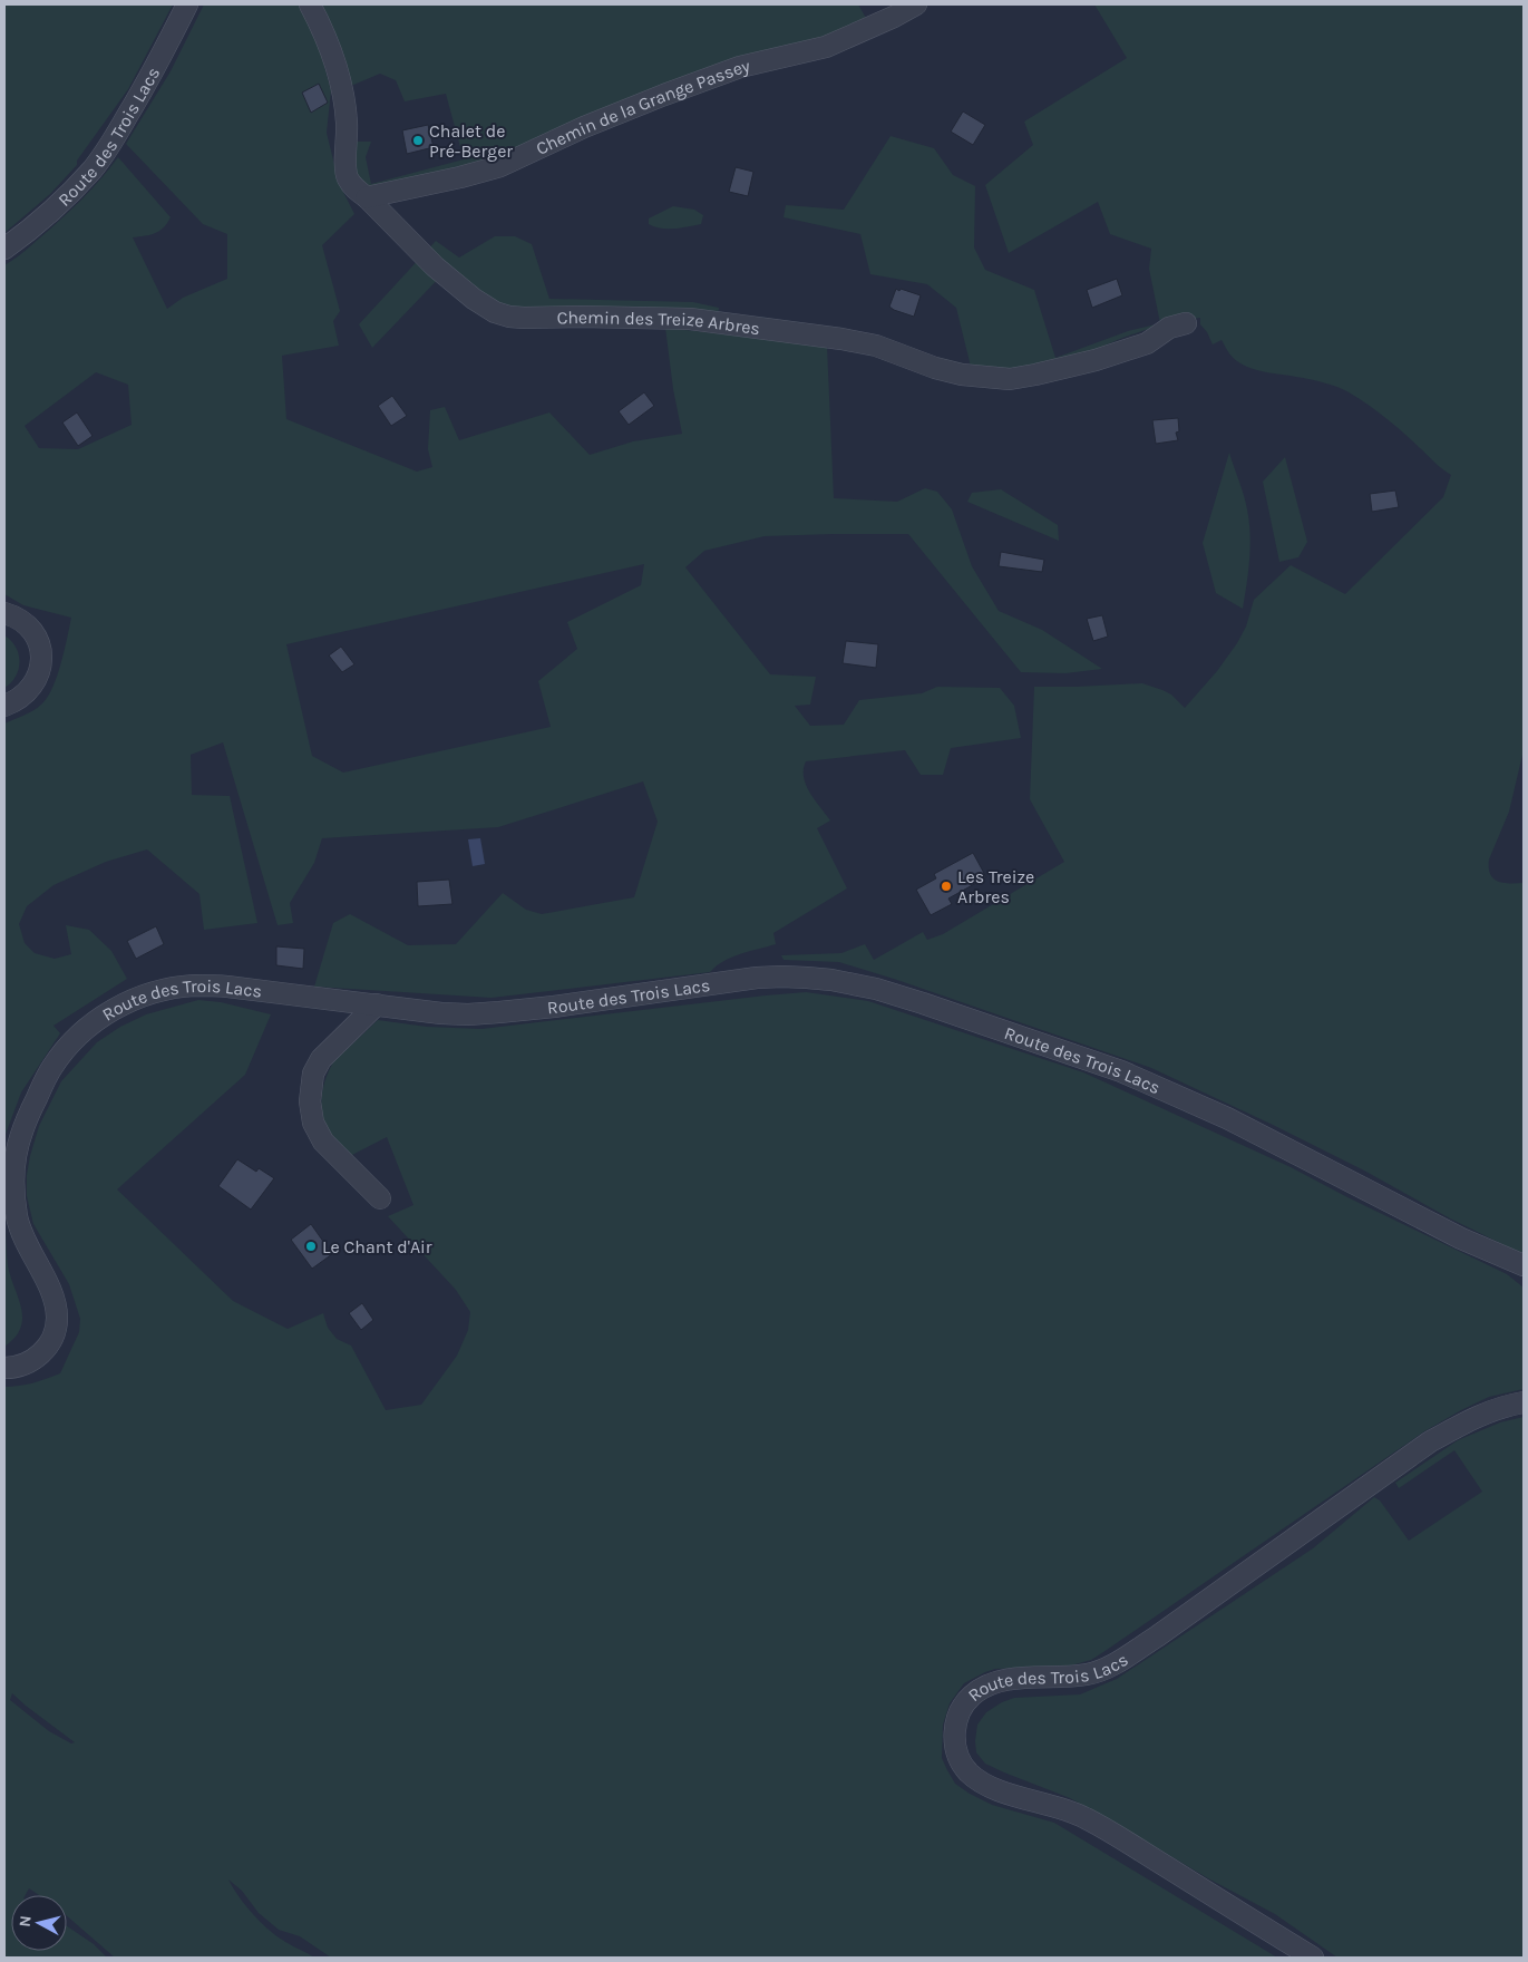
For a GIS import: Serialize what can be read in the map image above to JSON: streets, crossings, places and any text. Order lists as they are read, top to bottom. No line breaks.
{"streets":{"street":["Chemin de la Grange Passey","Route des Trois Lacs","Chemin des Treize Arbres"]},"crossings":[["Chemin de la Grange Passey","Chemin des Treize Arbres"]],"places":["Chalet de Pré-Berger","Les Treize Arbres","Le Chant d'Air"],"north":"left"}
